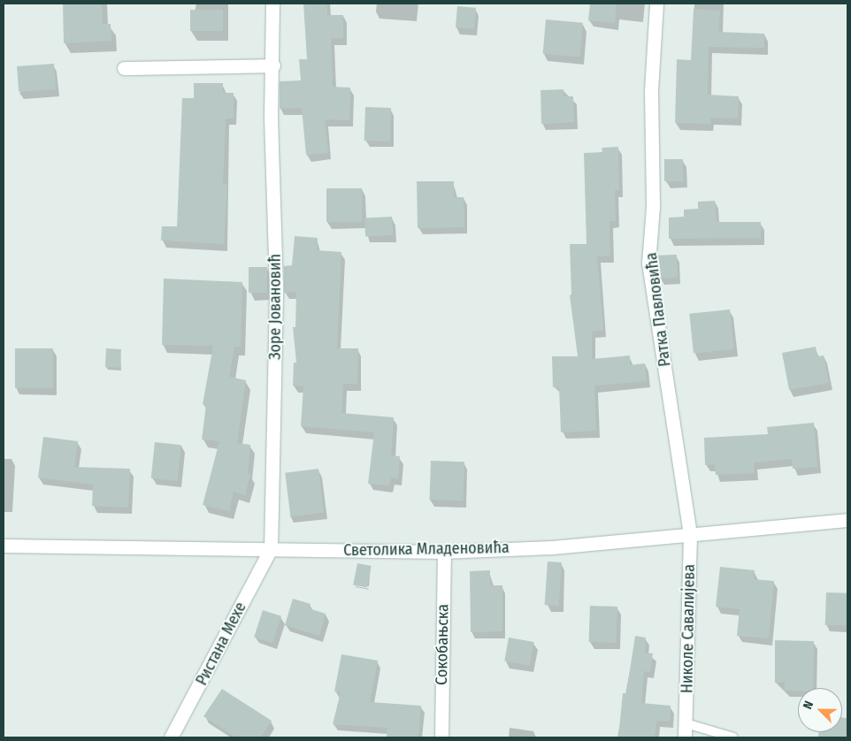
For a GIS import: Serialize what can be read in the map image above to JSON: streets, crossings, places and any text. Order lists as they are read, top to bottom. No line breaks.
{"streets":{"street":["Зоре Јовановић","Ратка Павловића","Светолика Младеновића","Николе Савалијева","Ристана Мехе","Сокобањска"]},"crossings":[["Зоре Јовановић","Светолика Младеновића"],["Зоре Јовановић","Ристана Мехе"],["Ратка Павловића","Светолика Младеновића"],["Ратка Павловића","Николе Савалијева"],["Светолика Младеновића","Николе Савалијева"],["Светолика Младеновића","Ристана Мехе"],["Светолика Младеновића","Сокобањска"]],"north":"top left"}
